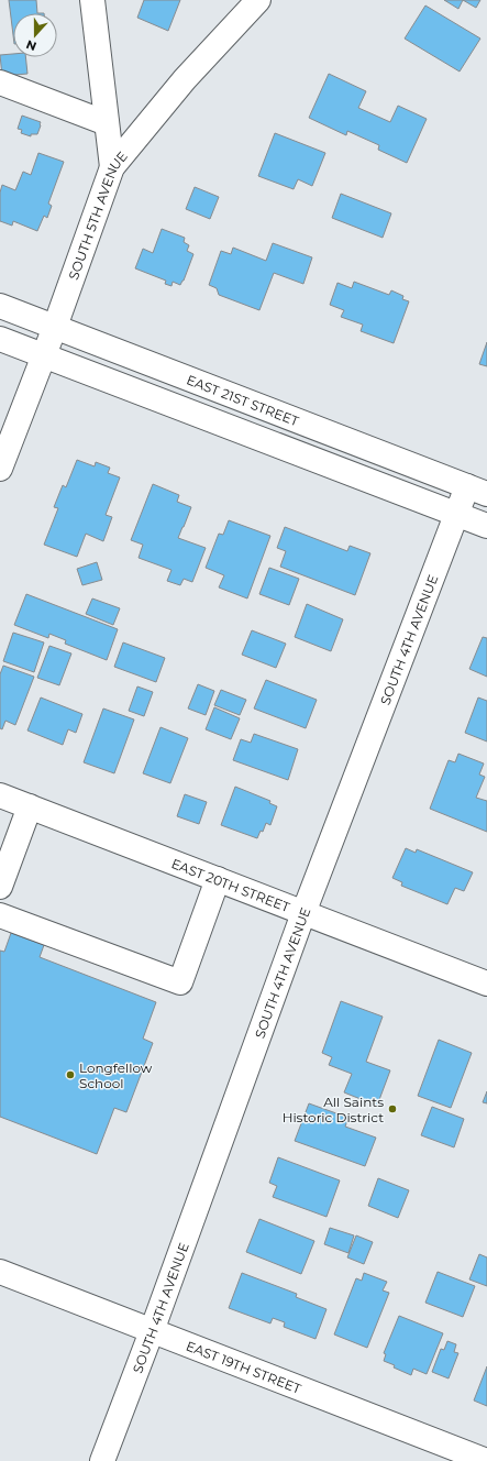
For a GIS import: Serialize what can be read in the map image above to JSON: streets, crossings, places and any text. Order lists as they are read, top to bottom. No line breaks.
{"streets":{"street":["SOUTH 5TH AVENUE","EAST 21ST STREET","SOUTH 4TH AVENUE","EAST 20TH STREET","EAST 19TH STREET"]},"crossings":[["SOUTH 5TH AVENUE","EAST 21ST STREET"],["EAST 21ST STREET","SOUTH 4TH AVENUE"],["SOUTH 4TH AVENUE","EAST 20TH STREET"],["SOUTH 4TH AVENUE","EAST 19TH STREET"]],"places":["Longfellow School","All Saints Historic District"],"north":"bottom"}
